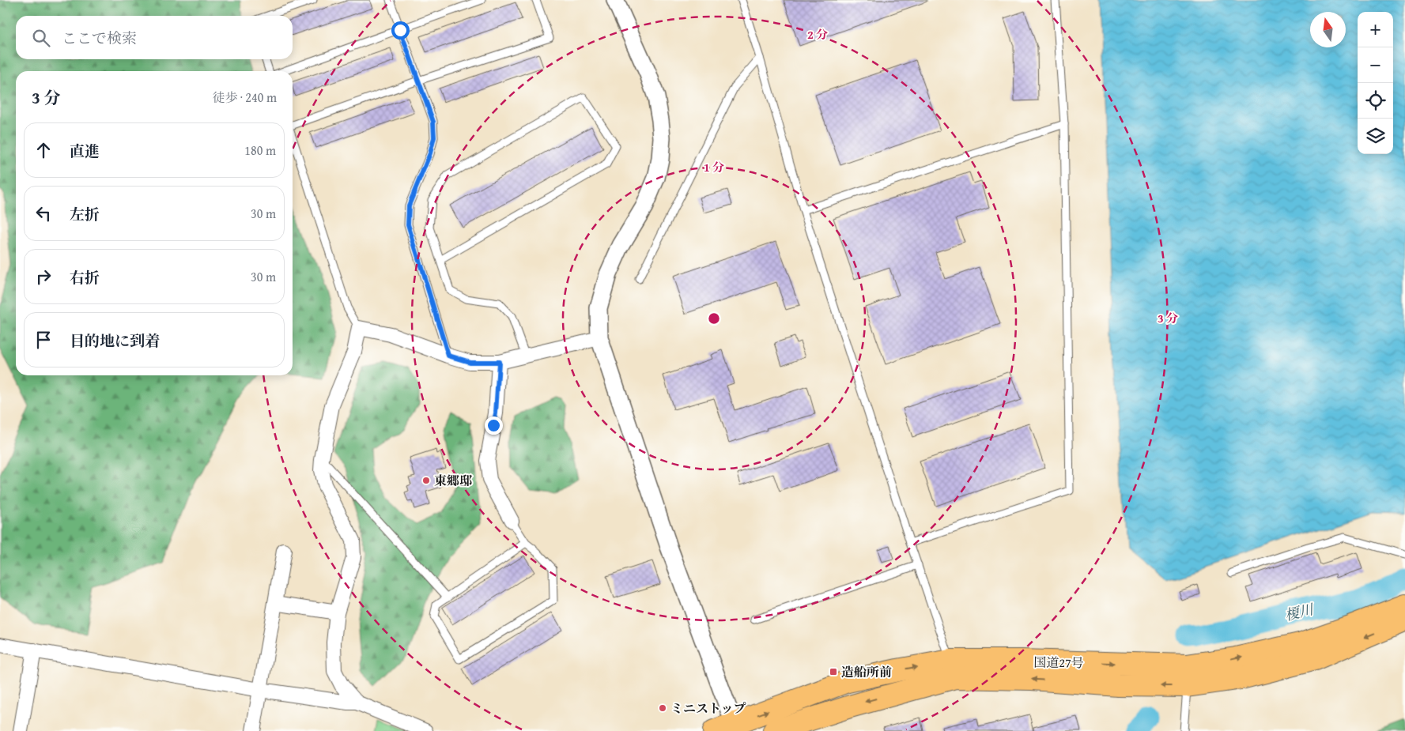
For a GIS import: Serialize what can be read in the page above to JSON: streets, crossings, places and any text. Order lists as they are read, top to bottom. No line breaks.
{"streets":{"highway":["国道27号"]},"water":["榎川"],"places":{"other":["東郷邸","ミニストップ"],"transit":["造船所前"]},"north":"top","page":{"map_buttons":["+","−"],"search":"ここで検索","heading":["3 分","徒歩 · 240 m"],"list":[["直進","180 m"],["左折","30 m"],["右折","30 m"],"目的地に到着"]},"rings":["2 分","1 分","3 分"]}
